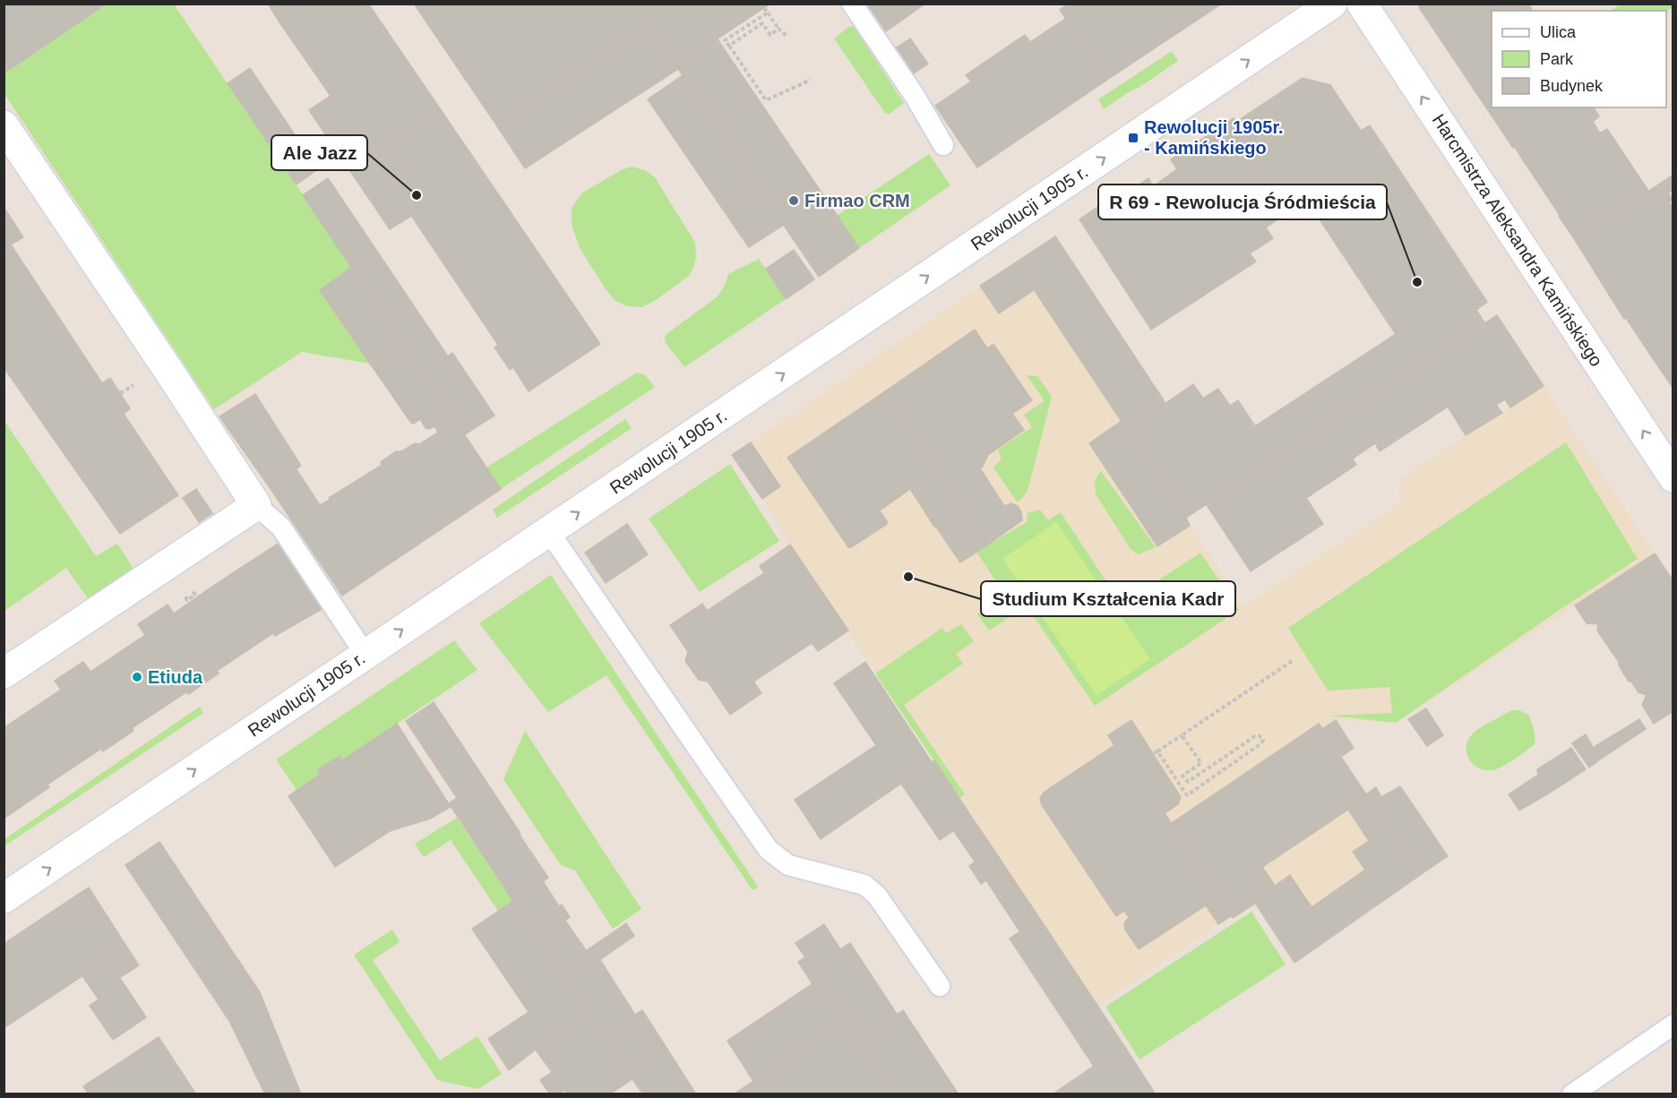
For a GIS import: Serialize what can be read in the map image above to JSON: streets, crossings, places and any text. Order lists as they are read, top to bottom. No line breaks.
{"streets":{"street":["Rewolucji 1905 r.","Harcmistrza Aleksandra Kamińskiego"]},"one_way":["Rewolucji 1905 r.","Harcmistrza Aleksandra Kamińskiego"],"places":{"transit":["Rewolucji 1905r. - Kamińskiego"],"other":["Ale Jazz","Firmao CRM","R 69 - Rewolucja Śródmieścia","Studium Kształcenia Kadr","Etiuda"]},"legend":["Ulica","Park","Budynek"]}
